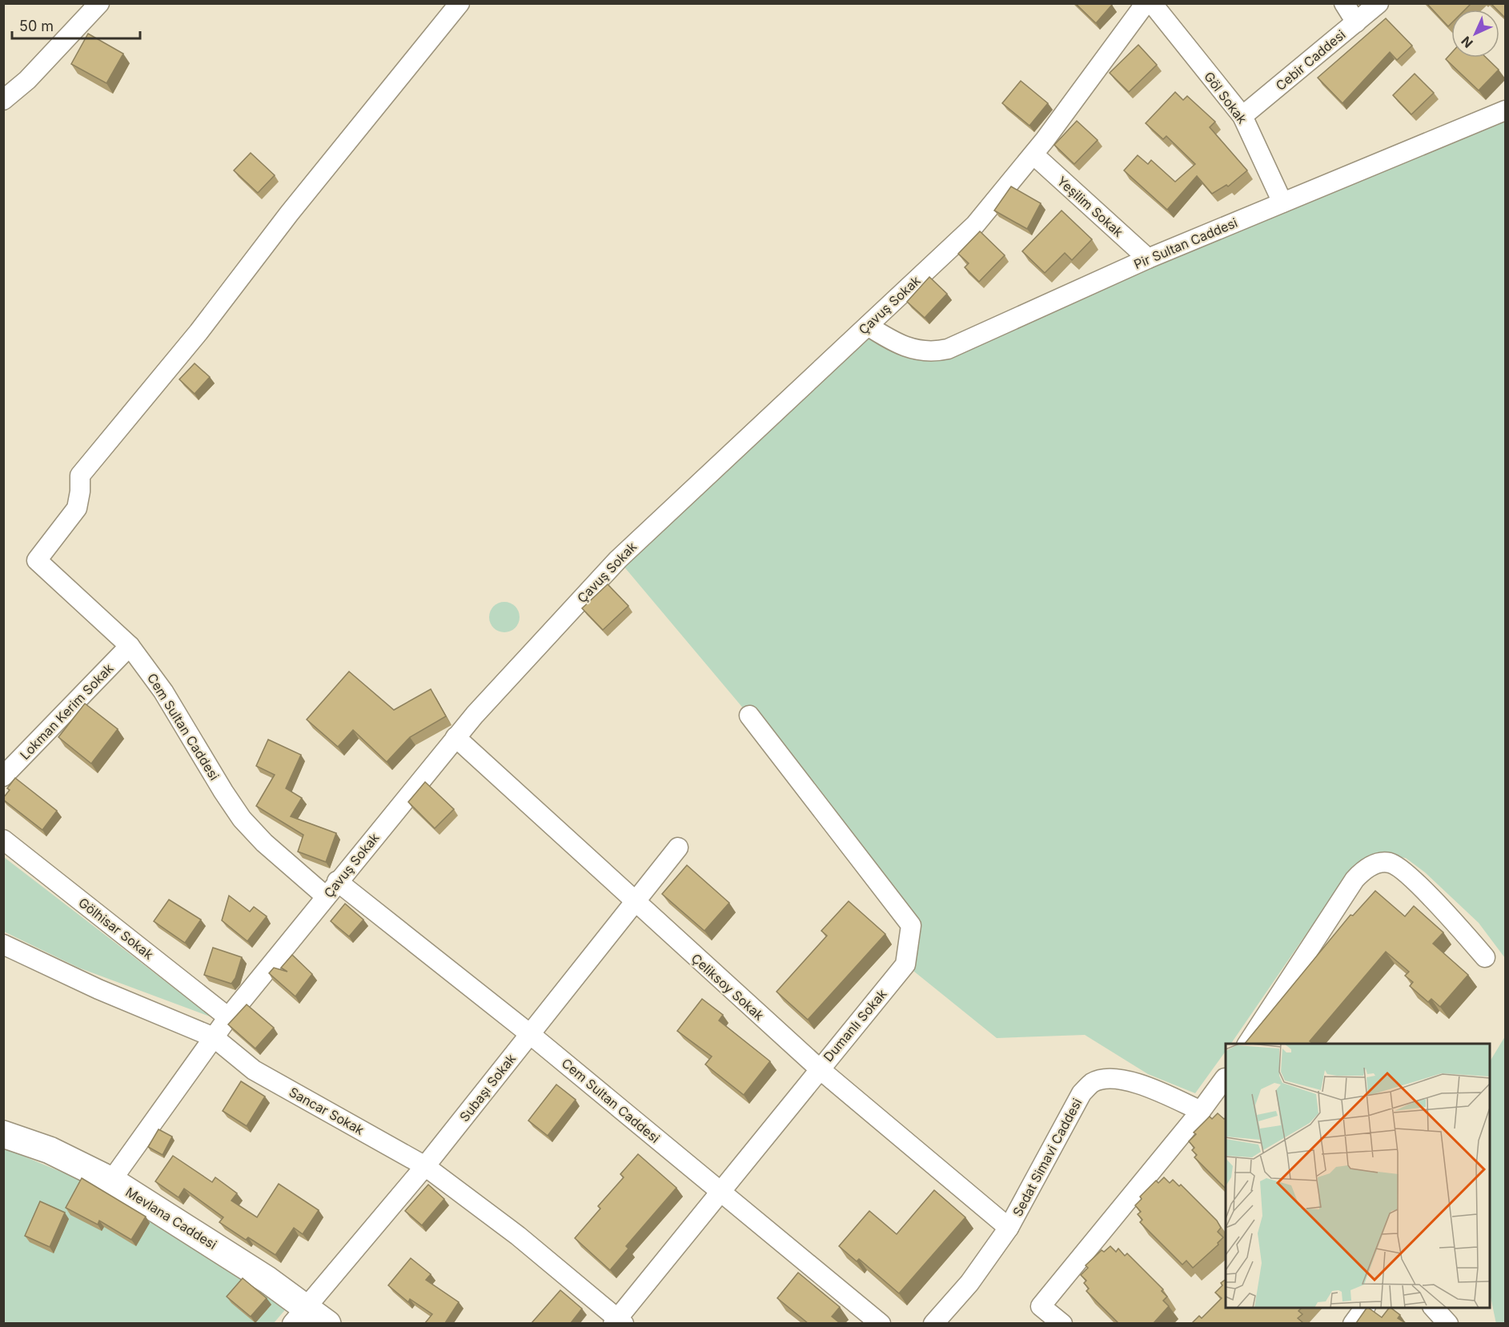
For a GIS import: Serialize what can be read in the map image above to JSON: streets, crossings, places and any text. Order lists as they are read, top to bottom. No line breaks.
{"streets":{"street":["Cebir Caddesi","Göl Sokak","Yeşilim Sokak","Pir Sultan Caddesi","Çavuş Sokak","Lokman Kerim Sokak","Cem Sultan Caddesi","Gölhisar Sokak","Çeliksoy Sokak","Dumanlı Sokak","Subaşı Sokak","Sancar Sokak","Sedat Simavi Caddesi","Mevlana Caddesi"]},"crossings":[["Cebir Caddesi","Göl Sokak"],["Göl Sokak","Pir Sultan Caddesi"],["Yeşilim Sokak","Pir Sultan Caddesi"],["Yeşilim Sokak","Çavuş Sokak"],["Pir Sultan Caddesi","Çavuş Sokak"],["Çavuş Sokak","Cem Sultan Caddesi"],["Çavuş Sokak","Gölhisar Sokak"],["Çavuş Sokak","Çeliksoy Sokak"],["Çavuş Sokak","Sancar Sokak"],["Çavuş Sokak","Mevlana Caddesi"],["Lokman Kerim Sokak","Cem Sultan Caddesi"],["Cem Sultan Caddesi","Dumanlı Sokak"],["Cem Sultan Caddesi","Subaşı Sokak"],["Çeliksoy Sokak","Dumanlı Sokak"],["Çeliksoy Sokak","Subaşı Sokak"],["Çeliksoy Sokak","Sedat Simavi Caddesi"],["Dumanlı Sokak","Sancar Sokak"],["Subaşı Sokak","Sancar Sokak"],["Subaşı Sokak","Mevlana Caddesi"]],"scale_bar":"50 m","north":"bottom left"}
